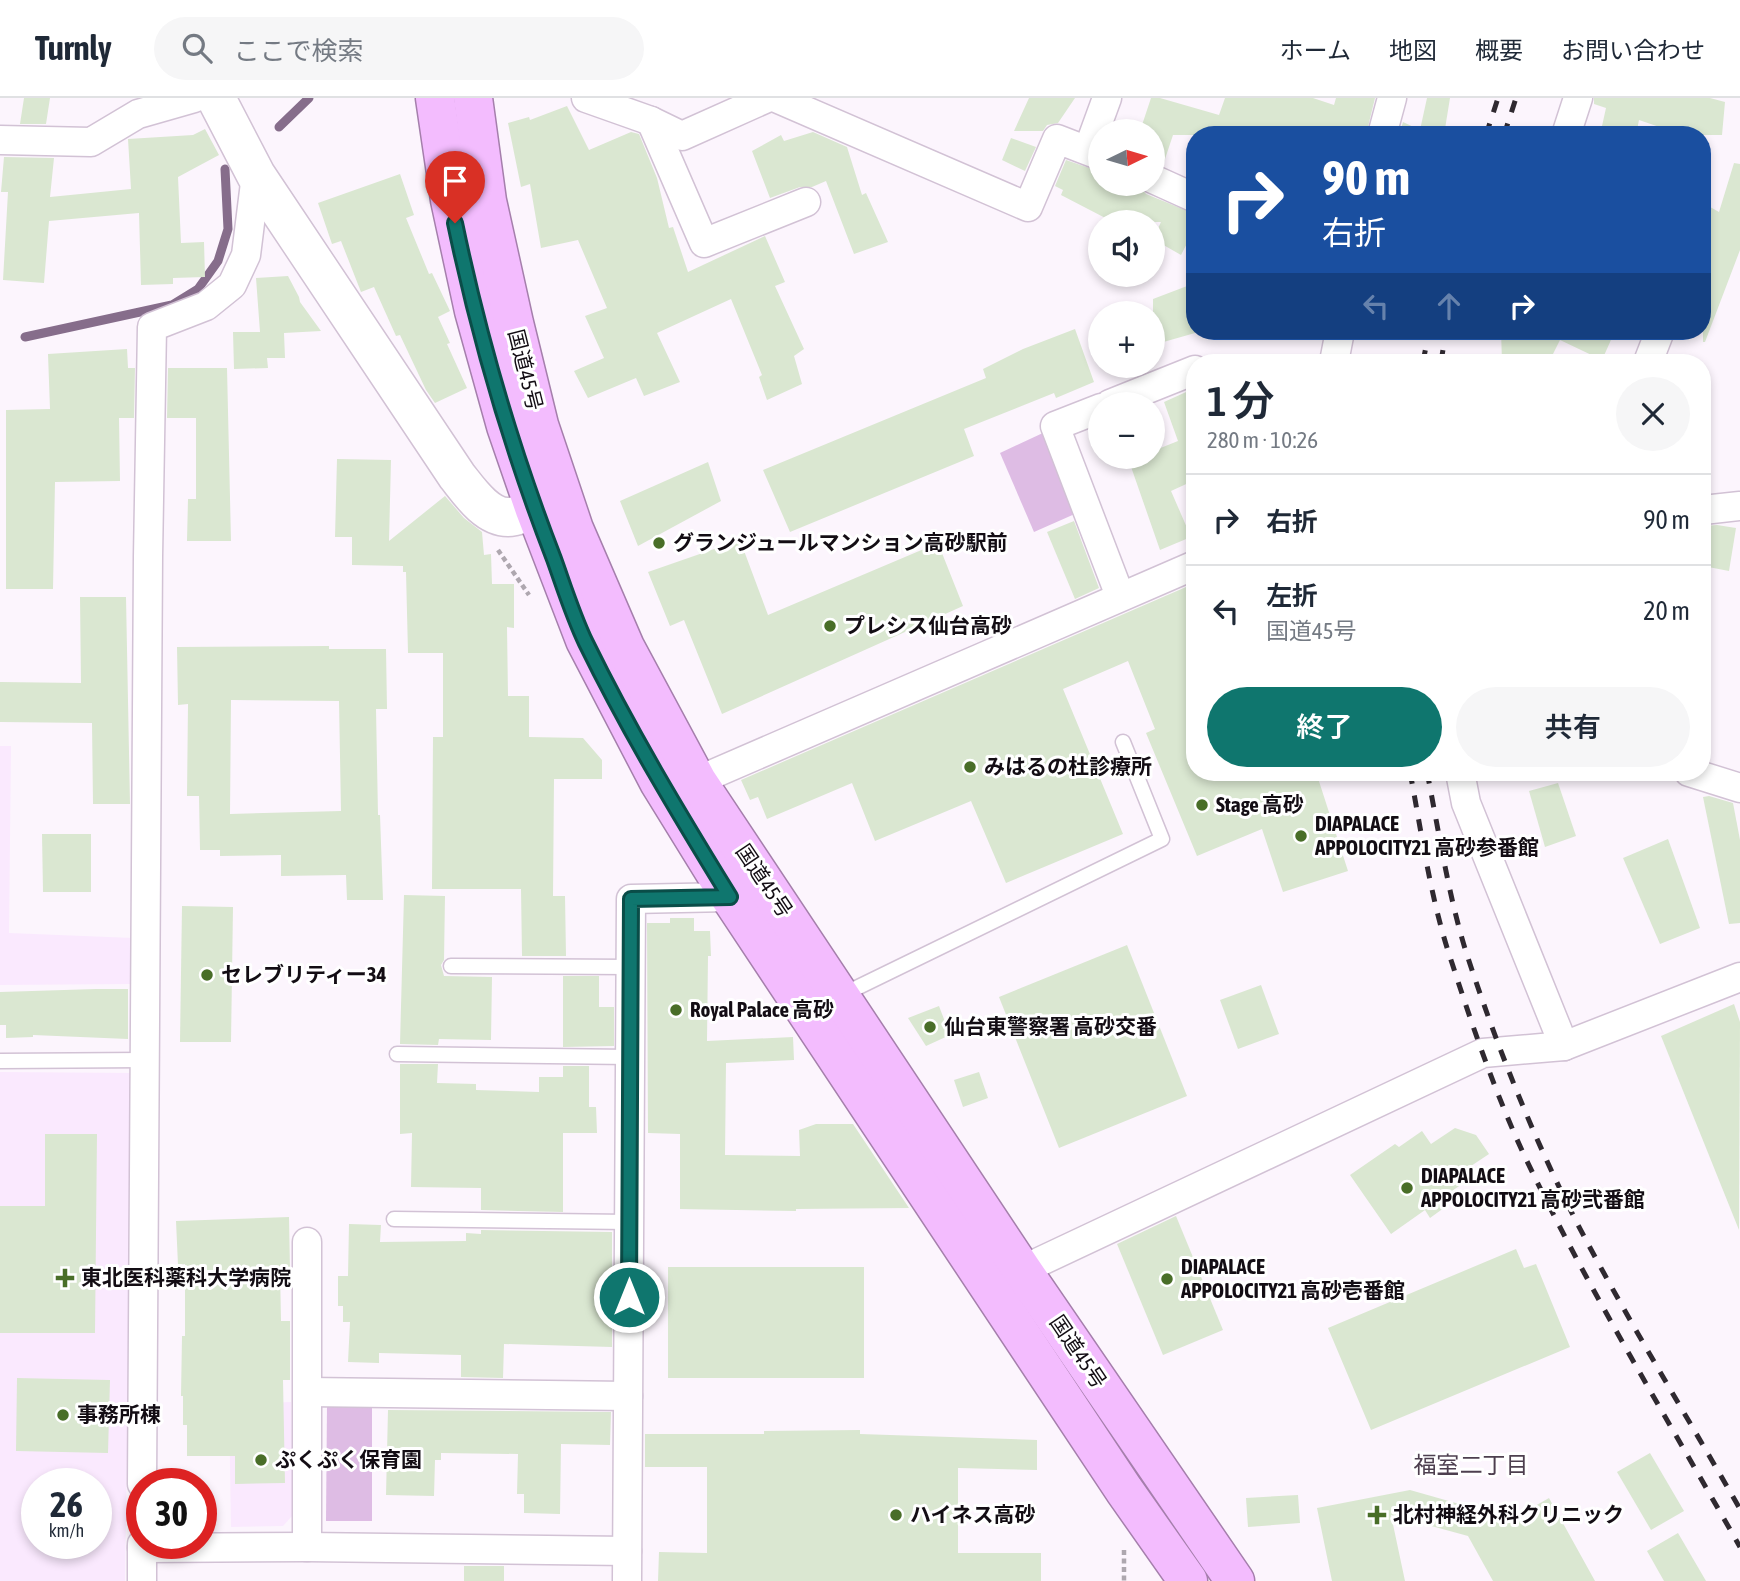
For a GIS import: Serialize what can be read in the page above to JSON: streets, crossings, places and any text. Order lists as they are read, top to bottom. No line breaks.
{"streets":{"highway":["国道45号"]},"districts":["福室二丁目"],"places":{"other":["グランジュールマンション高砂駅前","プレシス仙台高砂","みはるの杜診療所","Stage 高砂","DIAPALACE APPOLOCITY21 高砂参番館","セレブリティー34","Royal Palace 高砂","仙台東警察署 高砂交番","DIAPALACE APPOLOCITY21 高砂弐番館","DIAPALACE APPOLOCITY21 高砂壱番館","事務所棟","ぷくぷく保育園","ハイネス高砂"],"health":["東北医科薬科大学病院","北村神経外科クリニック"]},"north":"right","page":{"header":"Turnly","search":"ここで検索","nav":["ホーム","地図","概要","お問い合わせ"],"map_buttons":["+","−"],"turn":["90 m","右折"],"heading":["1 分","280 m · 10:26"],"list":[{"name":"右折","value":"90 m"},{"name":"左折","note":"国道45号","value":"20 m"}],"buttons":["終了","共有"],"speed":"26 km/h","limit":"30"}}
